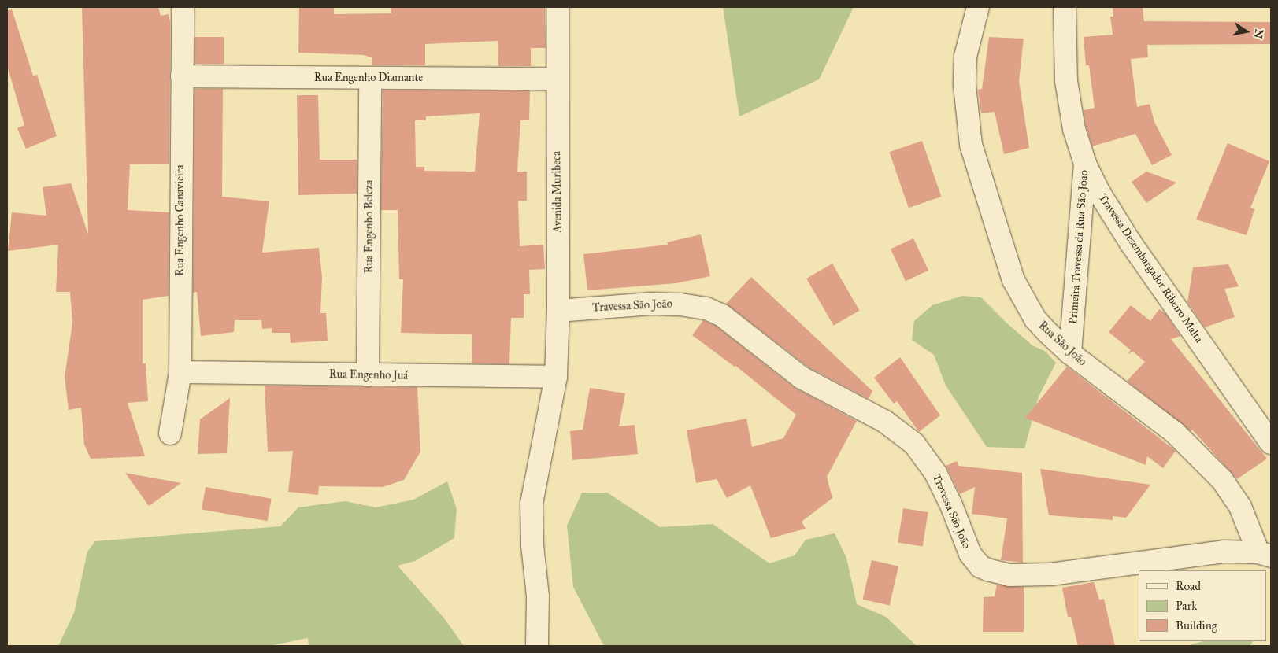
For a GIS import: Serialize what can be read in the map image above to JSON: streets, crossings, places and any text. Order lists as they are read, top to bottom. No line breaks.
{"streets":{"street":["Rua Engenho Diamante","Avenida Muribeca","Rua Engenho Canavieira","Rua Engenho Beleza","Primeira Travessa da Rua São Jõao","Travessa Desembargador Ribeiro Malta","Travessa São João","Rua São João","Rua Engenho Juá"]},"crossings":[["Rua Engenho Diamante","Avenida Muribeca"],["Rua Engenho Diamante","Rua Engenho Canavieira"],["Rua Engenho Diamante","Rua Engenho Beleza"],["Avenida Muribeca","Travessa São João"],["Avenida Muribeca","Rua Engenho Juá"],["Rua Engenho Canavieira","Rua Engenho Juá"],["Rua Engenho Beleza","Rua Engenho Juá"],["Primeira Travessa da Rua São Jõao","Travessa Desembargador Ribeiro Malta"],["Primeira Travessa da Rua São Jõao","Rua São João"],["Travessa São João","Rua São João"]],"legend":["Road","Park","Building"],"north":"right"}
